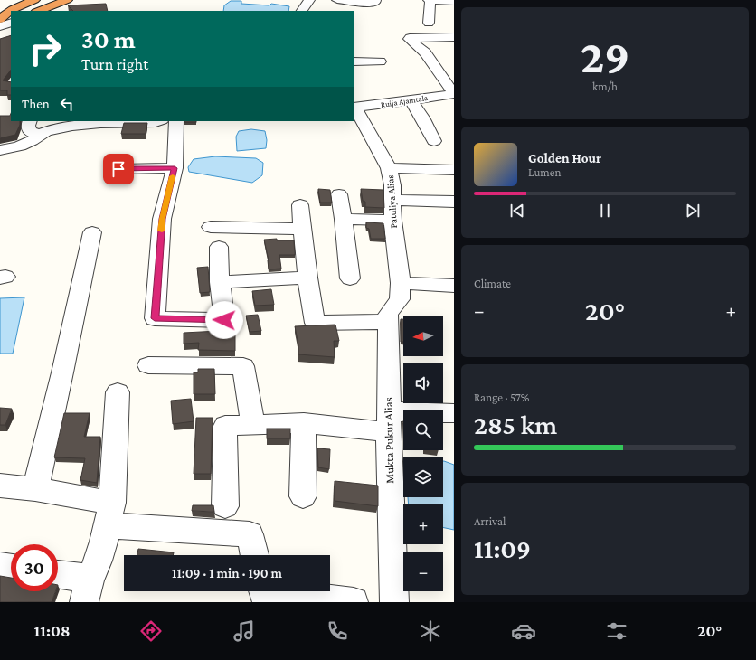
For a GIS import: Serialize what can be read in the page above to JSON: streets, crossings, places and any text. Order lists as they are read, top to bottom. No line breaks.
{"streets":{"street":["Ruija Ajamtala","Patuliya Alias","Mukta Pukur Alias"]},"crossings":[["Ruija Ajamtala","Patuliya Alias"],["Patuliya Alias","Mukta Pukur Alias"]],"north":"left","page":{"tile":[["29","km/h"],"Climate",["Range · 57%","285 km"],["Arrival","11:09"]],"turn":["30 m","Turn right"],"then":"Then","song":["Golden Hour","Lumen"],"heat":["−","20°","+"],"map_buttons":["+","−"],"limit":"30","trip":"11:09 · 1 min · 190 m","tabs":["11:08","20°"]}}
